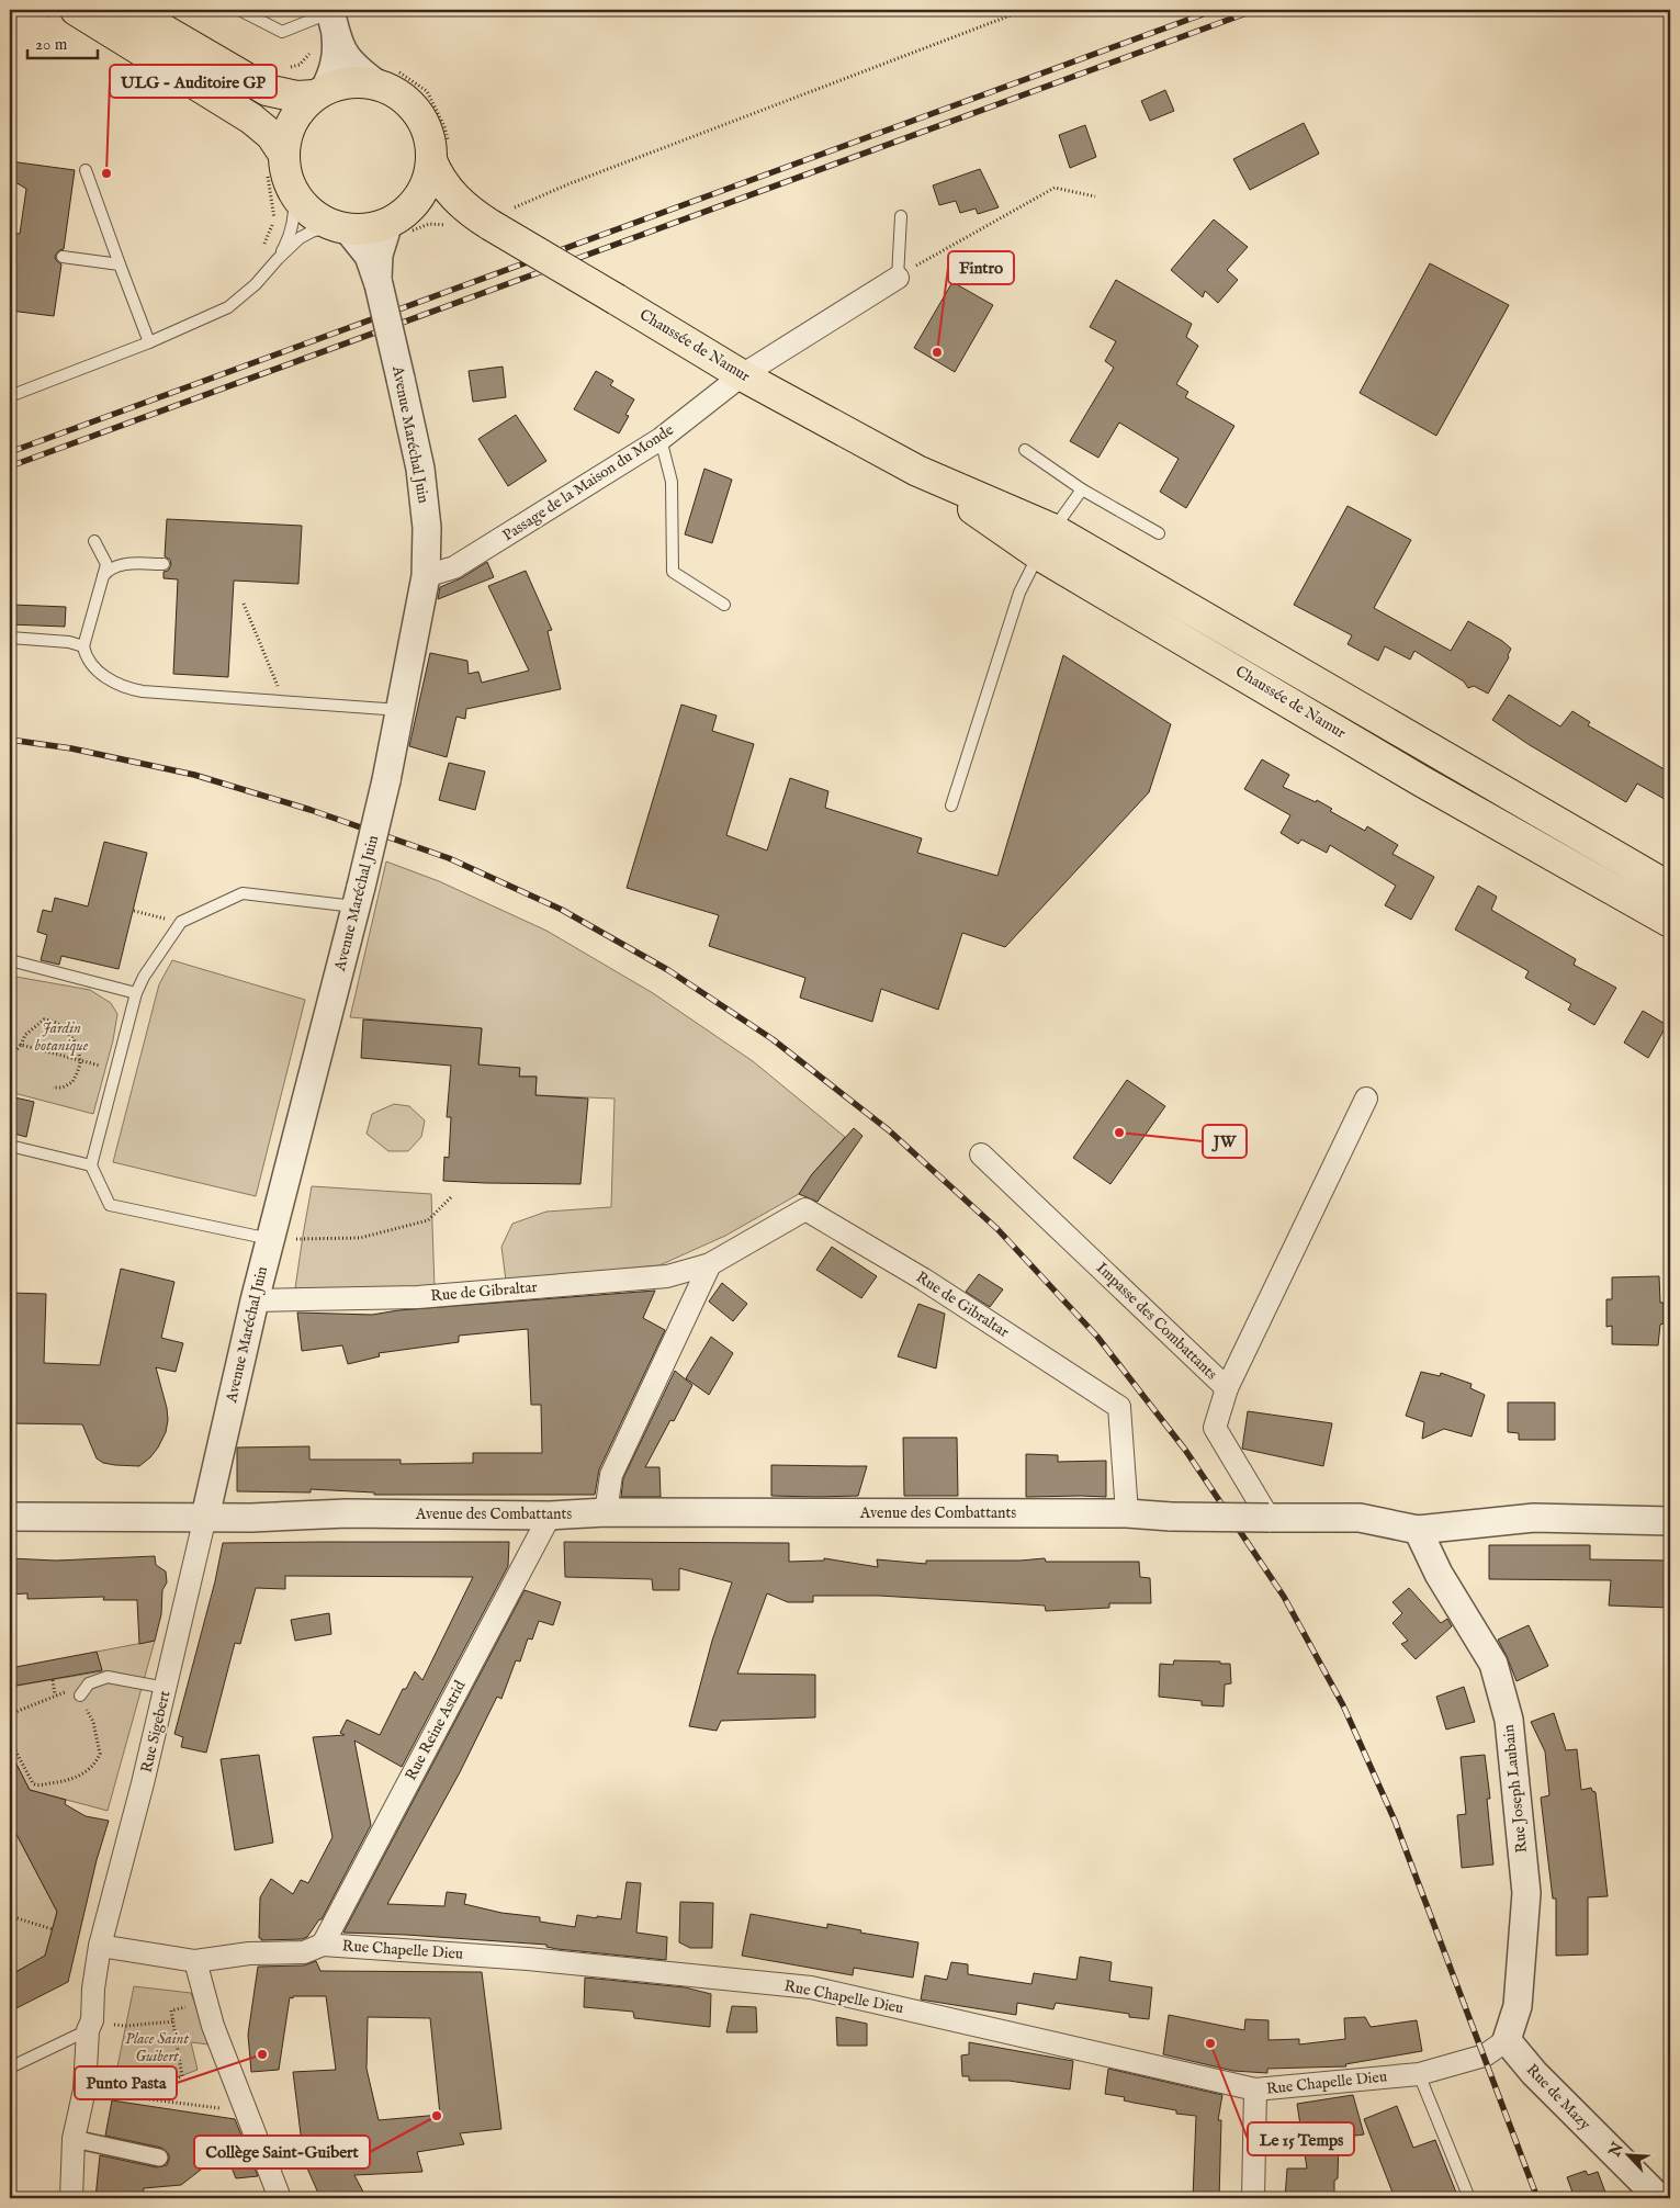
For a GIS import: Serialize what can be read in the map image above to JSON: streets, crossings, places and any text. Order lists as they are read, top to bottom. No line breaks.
{"streets":{"main road":["Chaussée de Namur"],"street":["Avenue Maréchal Juin","Passage de la Maison du Monde","Rue de Gibraltar","Impasse des Combattants","Avenue des Combattants","Rue Reine Astrid","Rue Sigebert","Rue Joseph Laubain","Rue Chapelle Dieu","Rue de Mazy"]},"crossings":[["Chaussée de Namur","Avenue Maréchal Juin"],["Chaussée de Namur","Passage de la Maison du Monde"],["Avenue Maréchal Juin","Passage de la Maison du Monde"],["Avenue Maréchal Juin","Rue de Gibraltar"],["Avenue Maréchal Juin","Avenue des Combattants"],["Avenue Maréchal Juin","Rue Sigebert"],["Rue de Gibraltar","Avenue des Combattants"],["Impasse des Combattants","Avenue des Combattants"],["Avenue des Combattants","Rue Reine Astrid"],["Avenue des Combattants","Rue Sigebert"],["Avenue des Combattants","Rue Joseph Laubain"],["Rue Reine Astrid","Rue Chapelle Dieu"],["Rue Joseph Laubain","Rue Chapelle Dieu"],["Rue Joseph Laubain","Rue de Mazy"],["Rue Chapelle Dieu","Rue de Mazy"]],"parks":["Jardin botanique","Place Saint Guibert"],"places":["ULG - Auditoire GP","Fintro","JW","Le 15 Temps","Punto Pasta","Collège Saint-Guibert"],"scale_bar":"20 m","north":"top left"}
